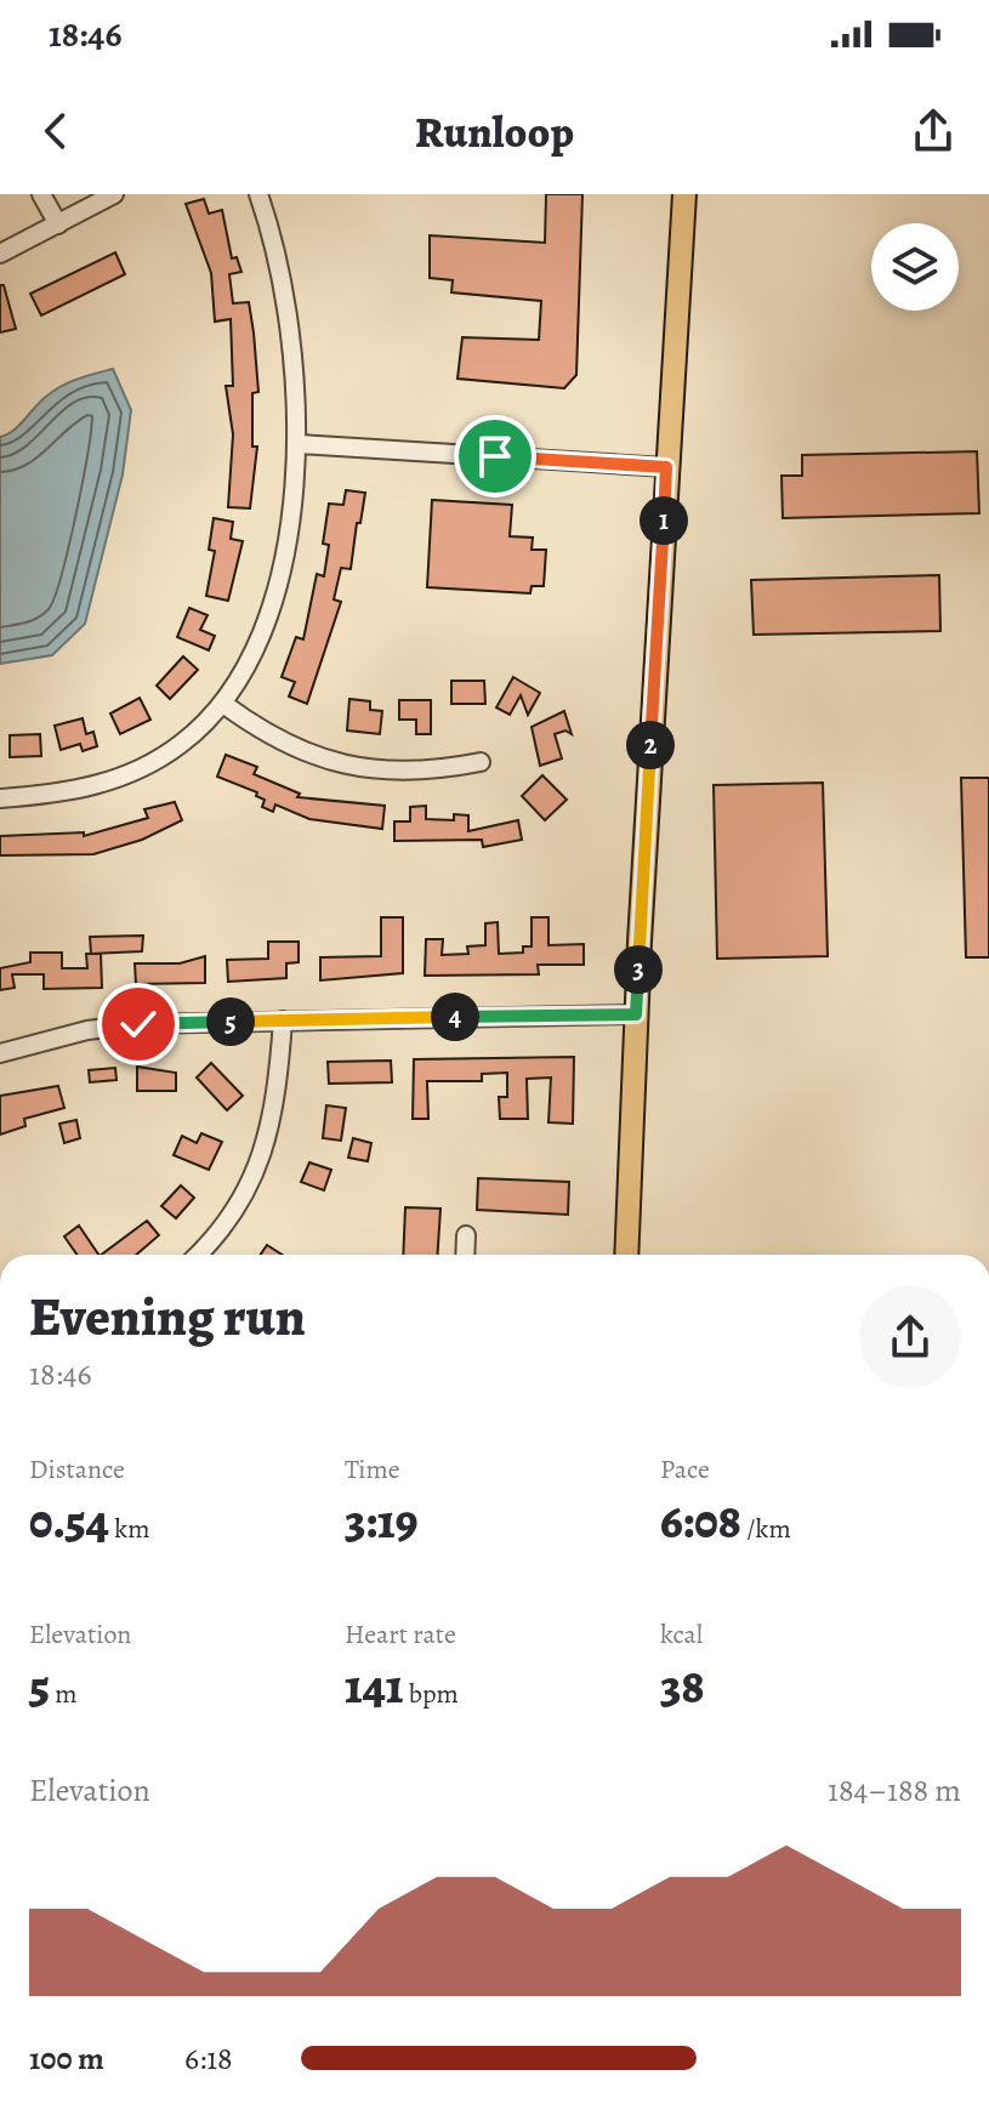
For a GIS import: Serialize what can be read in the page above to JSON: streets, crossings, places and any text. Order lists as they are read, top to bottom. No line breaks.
{"page":{"status":"18:46","header":"Runloop","pins":["1","2","3","4","5"],"heading":["Evening run","18:46"],"stats":[["Distance","0.54 km"],["Time","3:19"],["Pace","6:08 /km"],["Elevation","5 m"],["Heart rate","141 bpm"],["kcal","38"]],"chart":["Elevation","184–188 m"],"list":[{"name":"100 m","note":"6:18"}]}}
